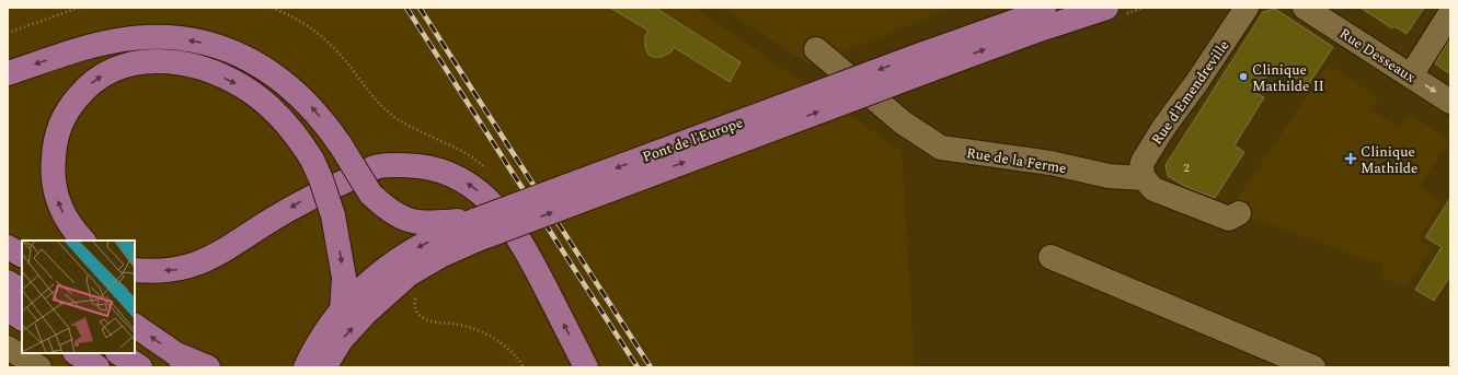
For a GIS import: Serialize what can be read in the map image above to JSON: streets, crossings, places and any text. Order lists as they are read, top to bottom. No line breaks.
{"streets":{"main road":["Pont de l'Europe"],"street":["Rue Desseaux","Rue d'Emendreville","Rue de la Ferme"]},"crossings":[["Rue d'Emendreville","Rue de la Ferme"]],"places":{"other":["Clinique Mathilde II"],"health":["Clinique Mathilde"]},"house_numbers":["2"]}
